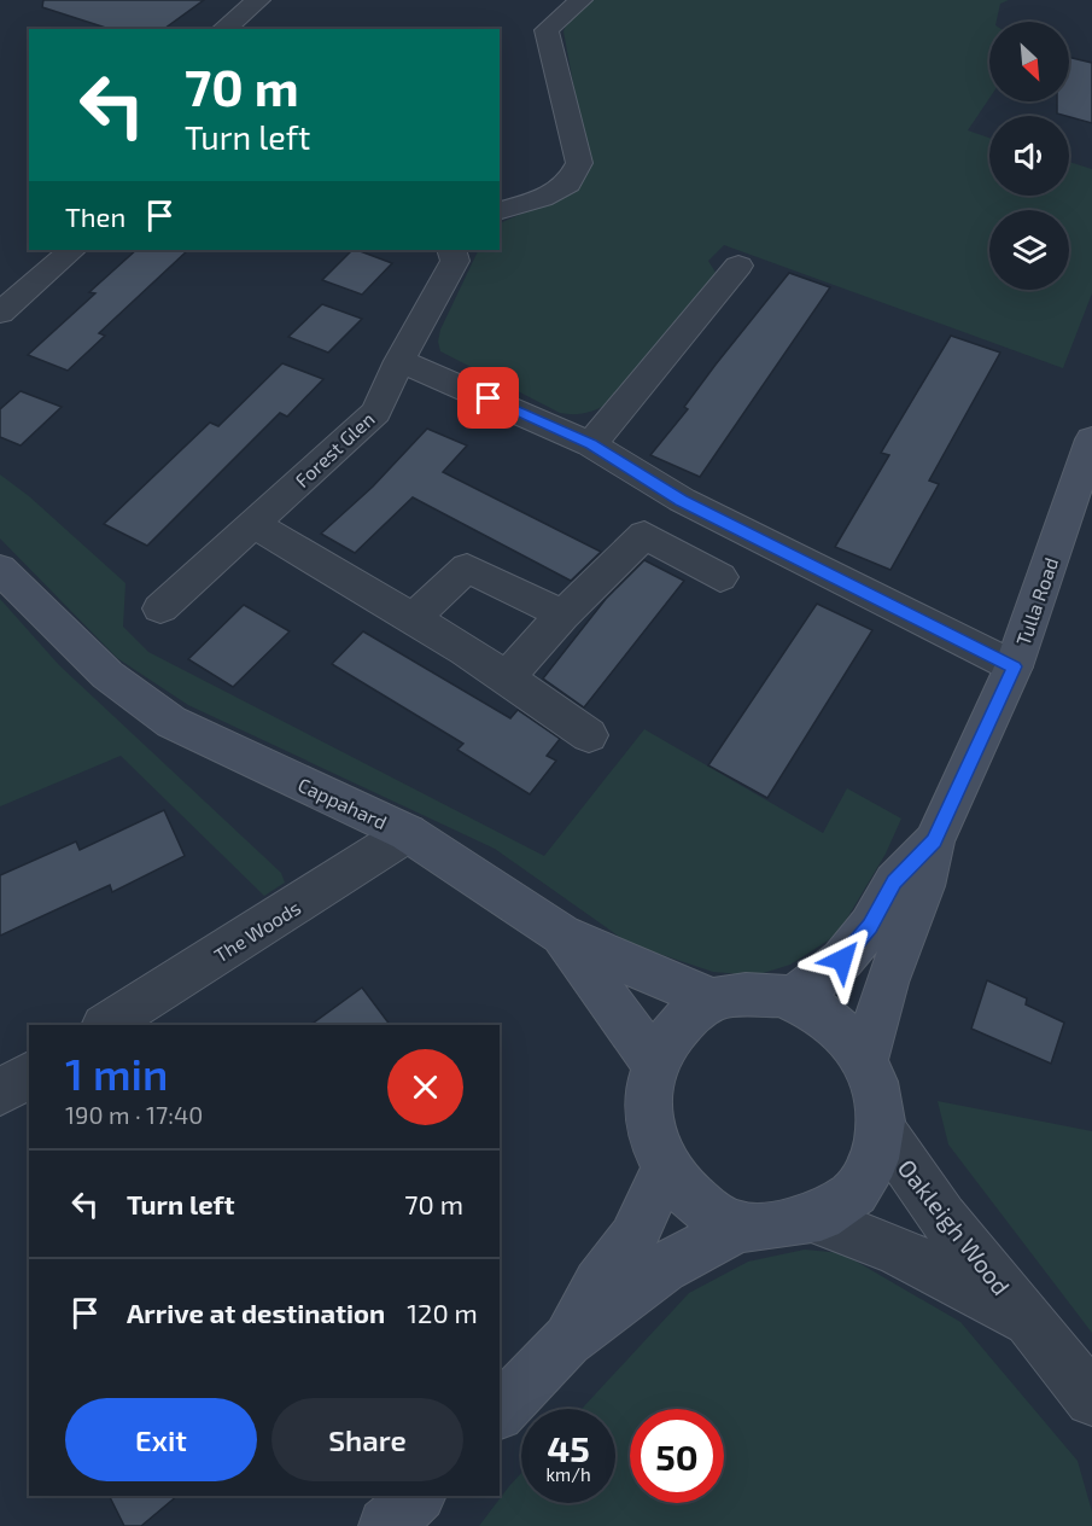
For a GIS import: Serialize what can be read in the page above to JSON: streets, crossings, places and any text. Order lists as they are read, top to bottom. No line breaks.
{"streets":{"main road":["Tulla Road","Cappahard"],"street":["Forest Glen","The Woods","Oakleigh Wood"]},"crossings":[["Tulla Road","Cappahard"],["Tulla Road","Oakleigh Wood"],["Cappahard","The Woods"],["Cappahard","Oakleigh Wood"]],"north":"bottom right","page":{"turn":["70 m","Turn left"],"then":"Then","heading":["1 min","190 m · 17:40"],"list":[{"name":"Turn left","value":"70 m"},{"name":"Arrive at destination","value":"120 m"}],"buttons":["Exit","Share"],"speed":"45 km/h","limit":"50"}}
